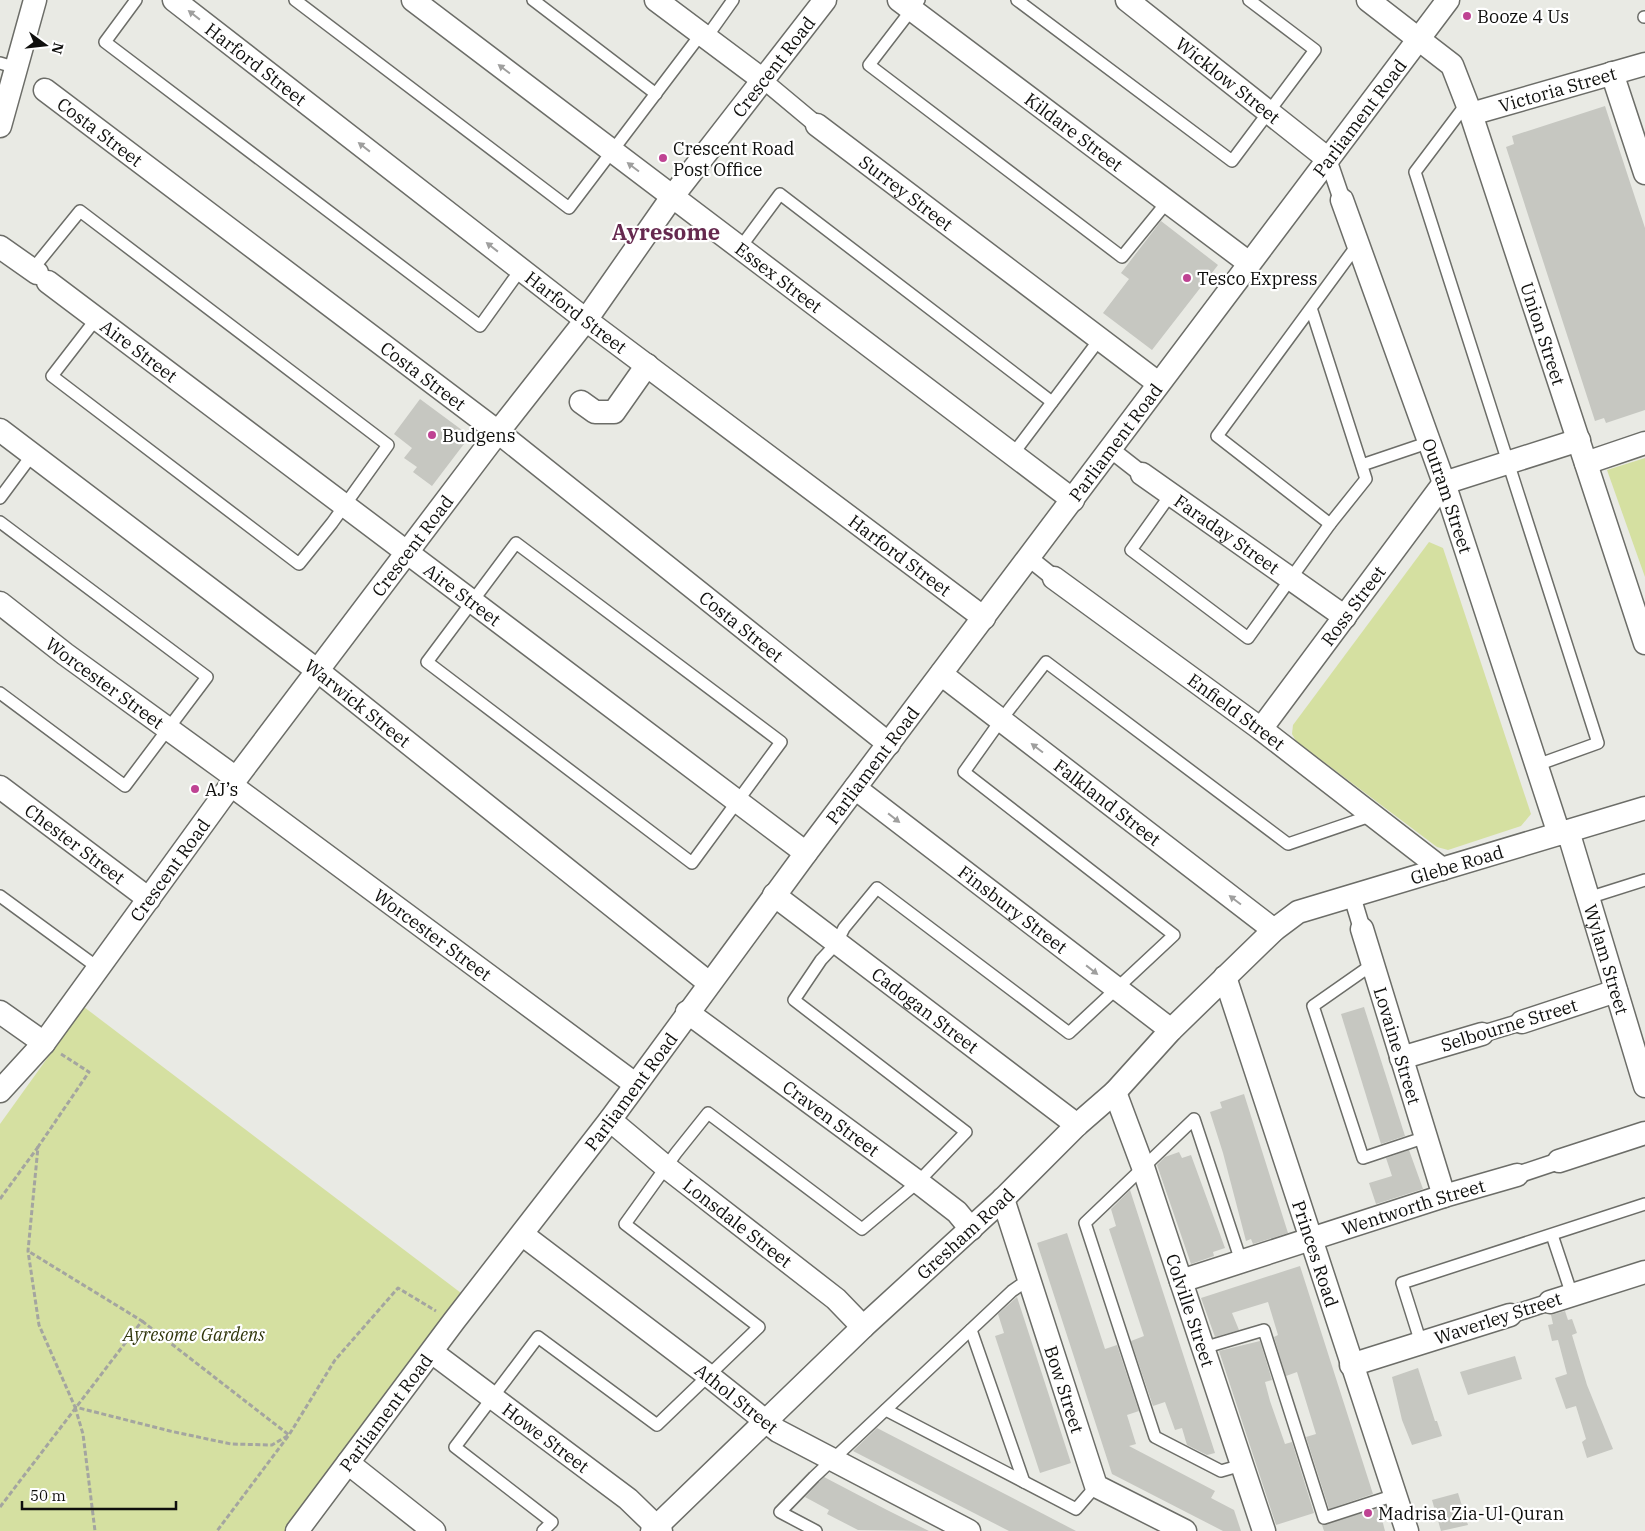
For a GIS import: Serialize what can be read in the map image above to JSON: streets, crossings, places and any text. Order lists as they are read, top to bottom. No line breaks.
{"streets":{"street":["Harford Street","Crescent Road","Wicklow Street","Victoria Street","Parliament Road","Costa Street","Kildare Street","Surrey Street","Essex Street","Union Street","Aire Street","Outram Street","Faraday Street","Ross Street","Worcester Street","Warwick Street","Enfield Street","Falkland Street","Chester Street","Glebe Road","Finsbury Street","Wylam Street","Cadogan Street","Selbourne Street","Lovaine Street","Craven Street","Wentworth Street","Lonsdale Street","Gresham Road","Princes Road","Colville Street","Waverley Street","Bow Street","Athol Street","Howe Street"]},"crossings":[["Harford Street","Crescent Road"],["Harford Street","Parliament Road"],["Crescent Road","Costa Street"],["Crescent Road","Surrey Street"],["Crescent Road","Essex Street"],["Crescent Road","Aire Street"],["Crescent Road","Worcester Street"],["Crescent Road","Warwick Street"],["Crescent Road","Chester Street"],["Wicklow Street","Parliament Road"],["Wicklow Street","Outram Street"],["Victoria Street","Union Street"],["Parliament Road","Costa Street"],["Parliament Road","Kildare Street"],["Parliament Road","Surrey Street"],["Parliament Road","Essex Street"],["Parliament Road","Union Street"],["Parliament Road","Aire Street"],["Parliament Road","Outram Street"],["Parliament Road","Faraday Street"],["Parliament Road","Worcester Street"],["Parliament Road","Warwick Street"],["Parliament Road","Enfield Street"],["Parliament Road","Falkland Street"],["Parliament Road","Finsbury Street"],["Parliament Road","Cadogan Street"],["Parliament Road","Craven Street"],["Parliament Road","Lonsdale Street"],["Parliament Road","Athol Street"],["Parliament Road","Howe Street"],["Outram Street","Ross Street"],["Outram Street","Glebe Road"],["Outram Street","Wylam Street"],["Faraday Street","Ross Street"],["Ross Street","Enfield Street"],["Enfield Street","Glebe Road"],["Falkland Street","Glebe Road"],["Falkland Street","Gresham Road"],["Glebe Road","Wylam Street"],["Glebe Road","Lovaine Street"],["Glebe Road","Gresham Road"],["Finsbury Street","Gresham Road"],["Wylam Street","Selbourne Street"],["Cadogan Street","Gresham Road"],["Selbourne Street","Lovaine Street"],["Lovaine Street","Wentworth Street"],["Craven Street","Gresham Road"],["Wentworth Street","Princes Road"],["Wentworth Street","Colville Street"],["Lonsdale Street","Gresham Road"],["Gresham Road","Princes Road"],["Gresham Road","Colville Street"],["Gresham Road","Bow Street"],["Gresham Road","Athol Street"],["Gresham Road","Howe Street"],["Princes Road","Waverley Street"]],"one_way":["Harford Street","Essex Street","Falkland Street","Finsbury Street"],"districts":["Ayresome"],"parks":["Ayresome Gardens"],"places":["Booze 4 Us","Crescent Road Post Office","Tesco Express","Budgens","AJ’s","Madrisa Zia-Ul-Quran"],"scale_bar":"50 m","north":"right"}
